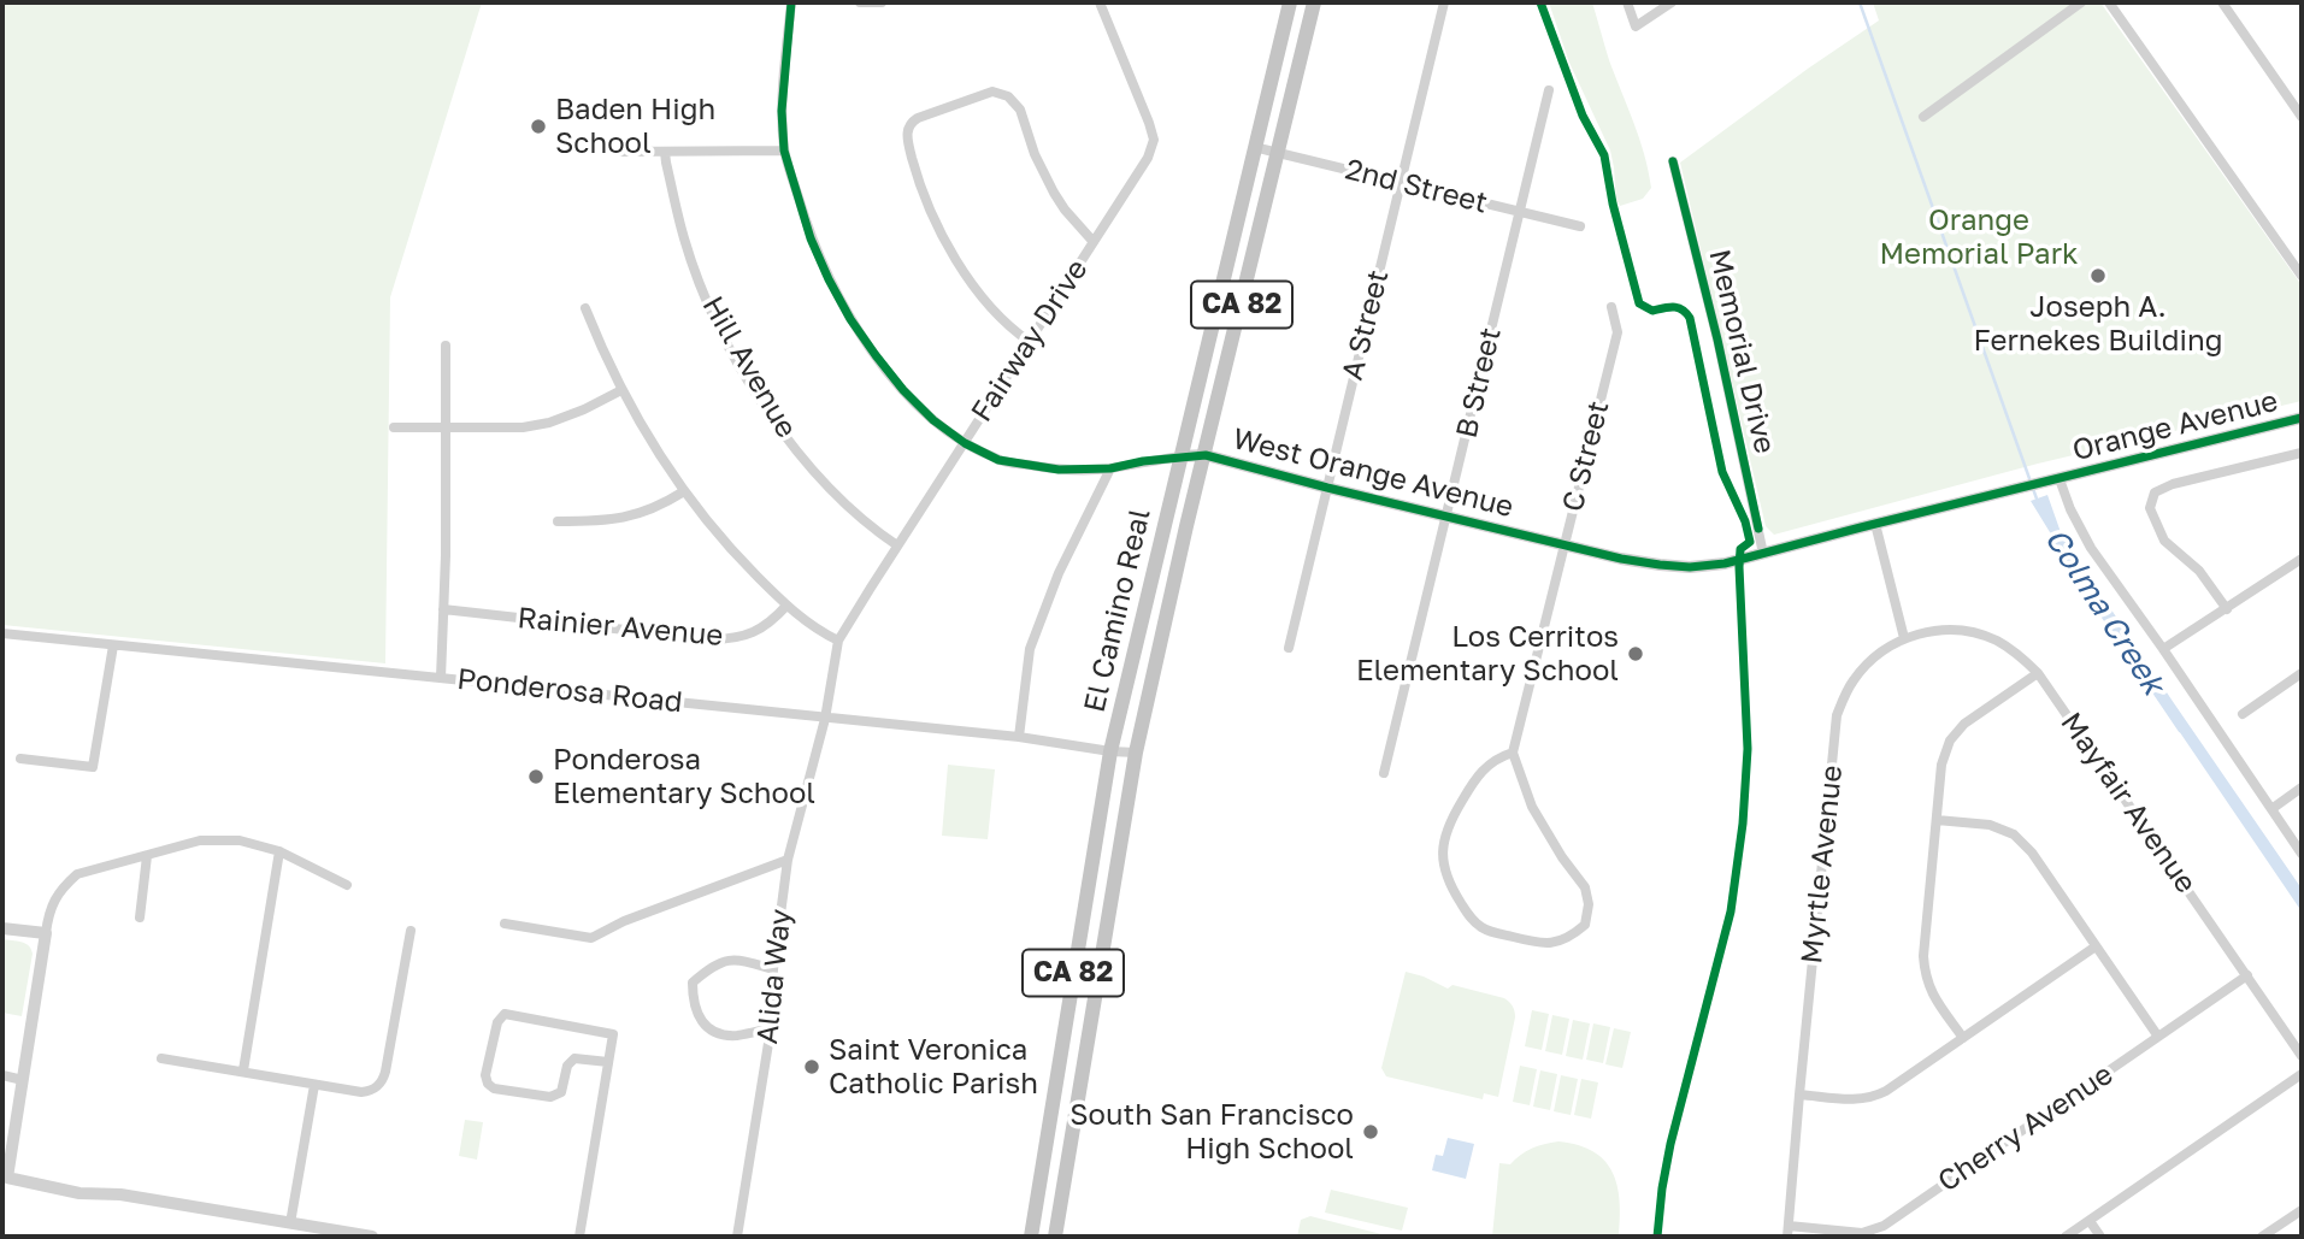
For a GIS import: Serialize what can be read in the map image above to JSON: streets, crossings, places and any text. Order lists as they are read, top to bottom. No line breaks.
{"streets":{"main road":["CA 82","El Camino Real"],"street":["2nd Street","A Street","Fairway Drive","Memorial Drive","Hill Avenue","B Street","Orange Avenue","C Street","West Orange Avenue","Rainier Avenue","Ponderosa Road","Mayfair Avenue","Myrtle Avenue","Alida Way","Cherry Avenue"]},"crossings":[["2nd Street","A Street"],["2nd Street","B Street"],["2nd Street","El Camino Real"],["A Street","West Orange Avenue"],["Fairway Drive","Hill Avenue"],["Fairway Drive","West Orange Avenue"],["Fairway Drive","Ponderosa Road"],["Fairway Drive","Alida Way"],["Memorial Drive","West Orange Avenue"],["B Street","West Orange Avenue"],["Orange Avenue","West Orange Avenue"],["C Street","West Orange Avenue"],["West Orange Avenue","El Camino Real"],["El Camino Real","Ponderosa Road"],["Ponderosa Road","Alida Way"],["Mayfair Avenue","Myrtle Avenue"],["Mayfair Avenue","Cherry Avenue"],["Myrtle Avenue","Cherry Avenue"]],"water":["Colma Creek"],"parks":["Orange Memorial Park"],"places":["Baden High School","Joseph A. Fernekes Building","Los Cerritos Elementary School","Ponderosa Elementary School","Saint Veronica Catholic Parish","South San Francisco High School"]}
